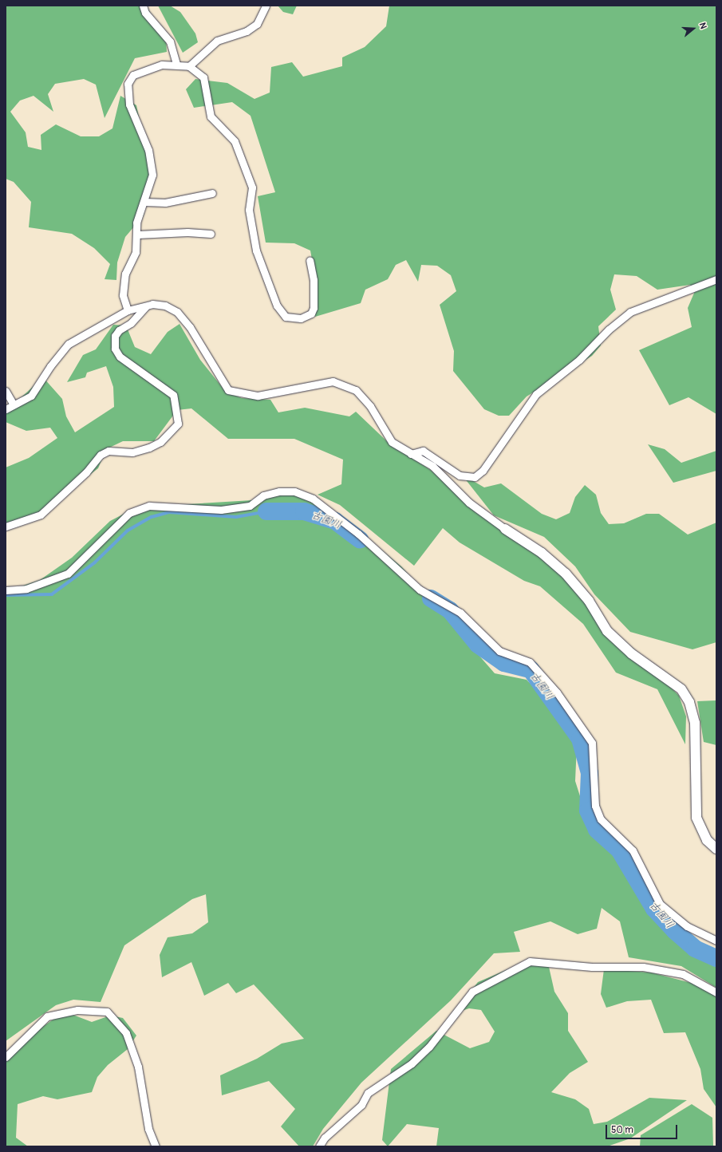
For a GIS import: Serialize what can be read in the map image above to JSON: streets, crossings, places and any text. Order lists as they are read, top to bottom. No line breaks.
{"water":["古園川"],"scale_bar":"50 m","north":"right"}
